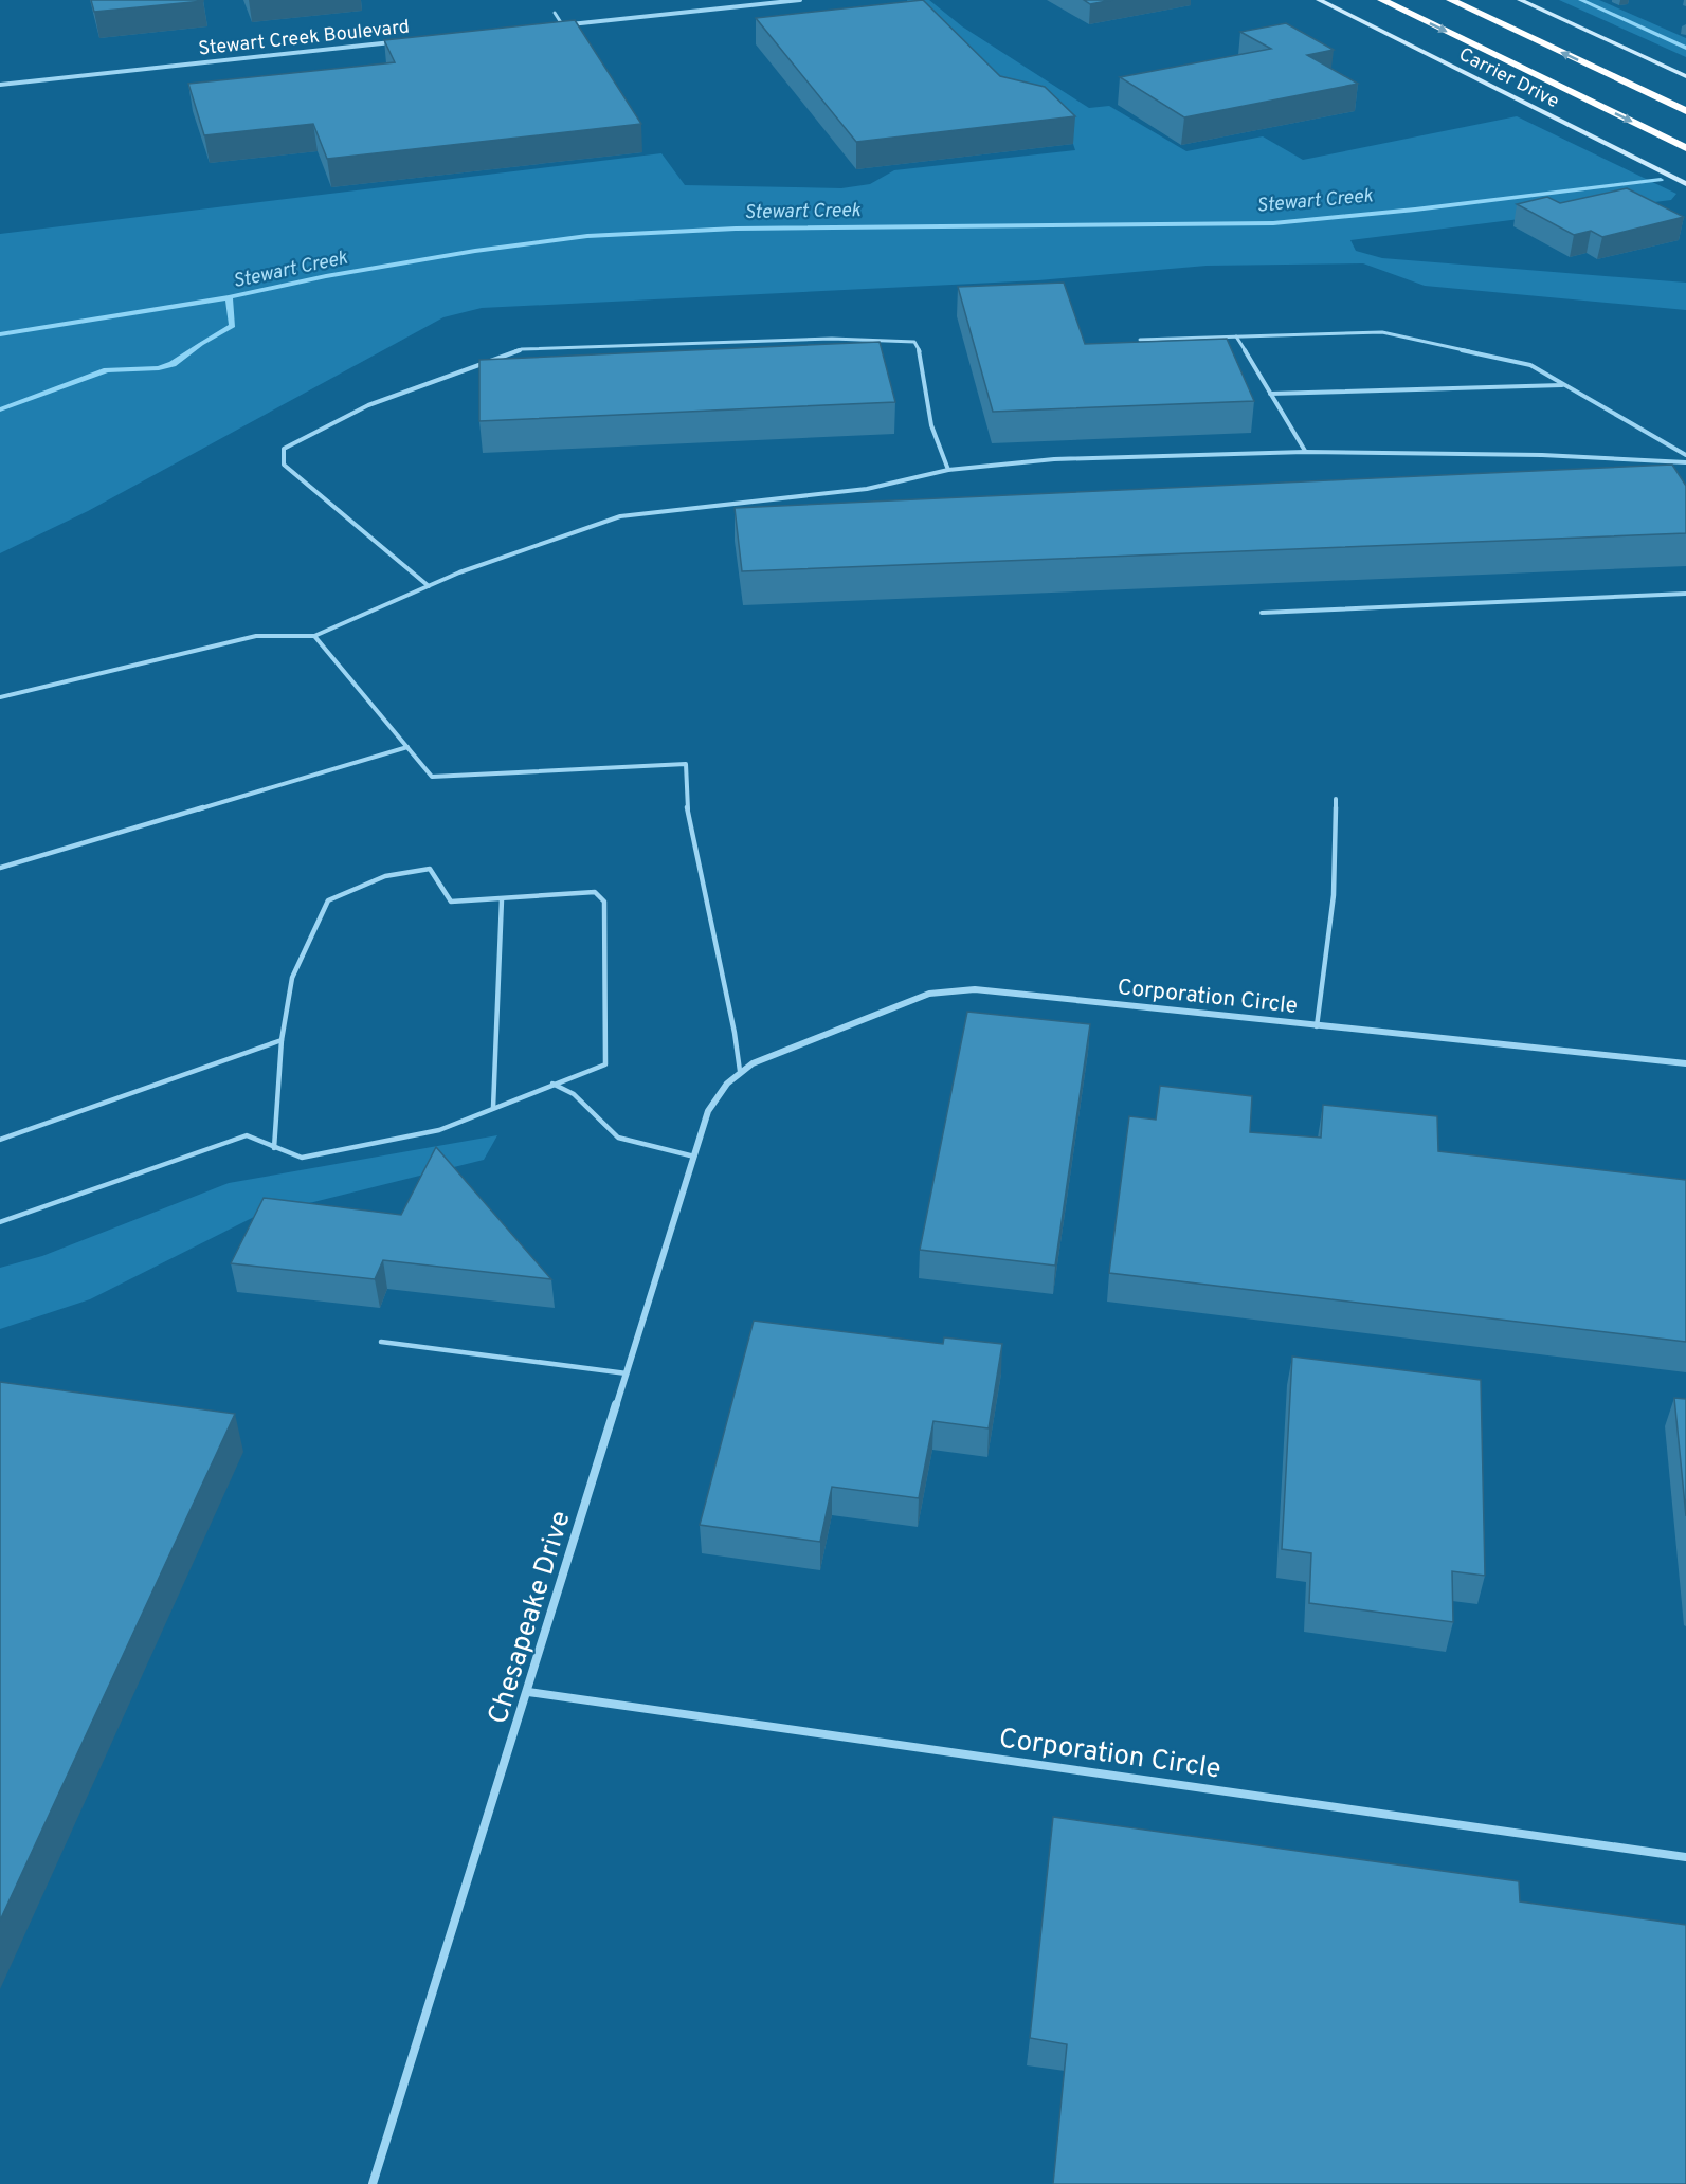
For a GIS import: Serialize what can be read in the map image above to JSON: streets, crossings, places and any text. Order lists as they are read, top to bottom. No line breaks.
{"streets":{"street":["Stewart Creek Boulevard","Carrier Drive","Corporation Circle","Chesapeake Drive"]},"crossings":[["Corporation Circle","Chesapeake Drive"]],"water":["Stewart Creek"]}
